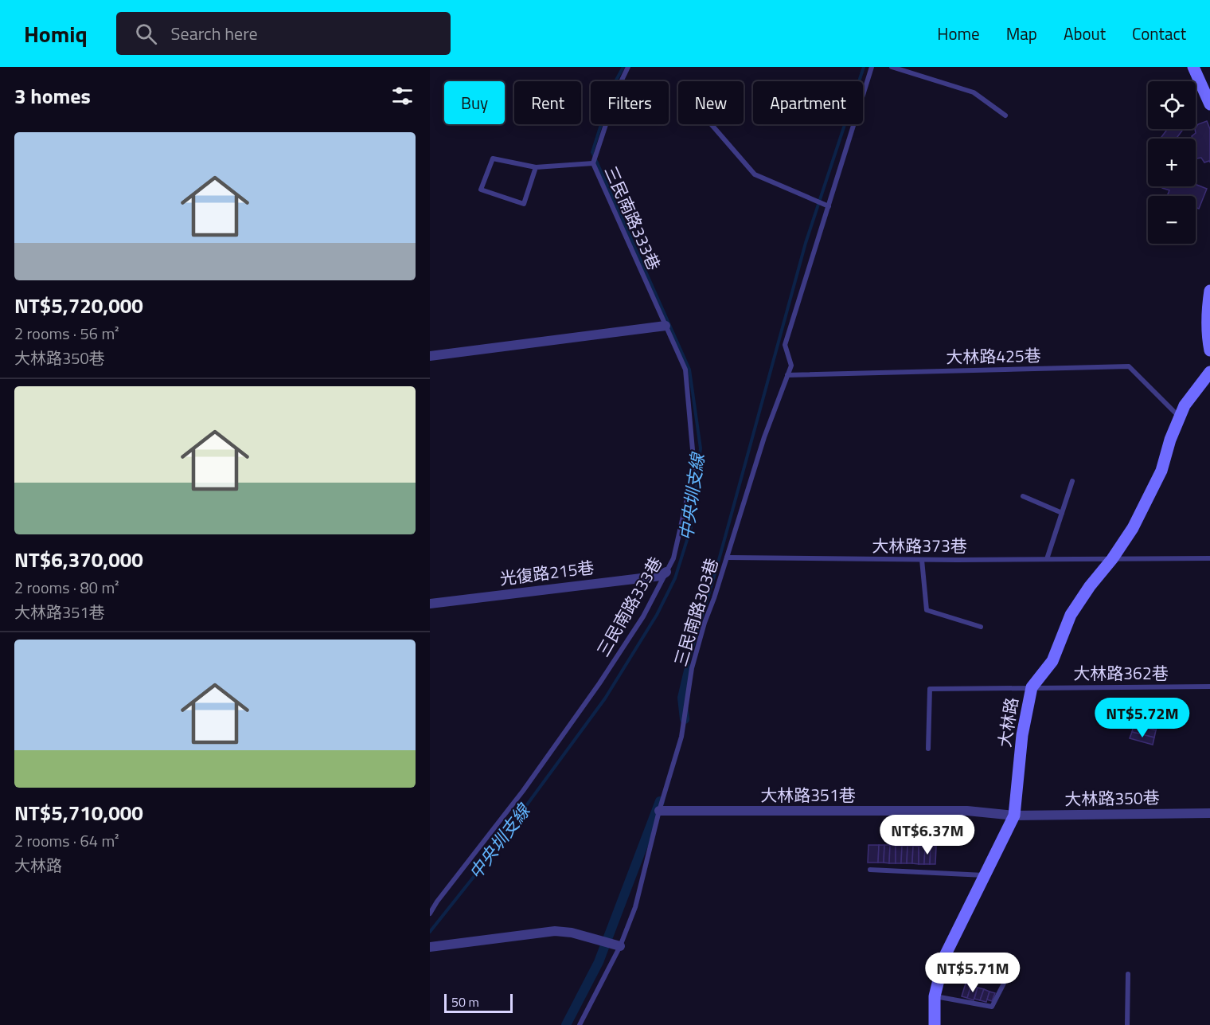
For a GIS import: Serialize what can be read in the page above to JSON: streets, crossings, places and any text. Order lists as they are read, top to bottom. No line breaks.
{"streets":{"street":["光復路215巷","大林路","大林路351巷","大林路350巷"],"lane":["三民南路333巷","大林路425巷","大林路373巷","三民南路303巷","大林路362巷"]},"crossings":[["三民南路333巷","光復路215巷"],["大林路425巷","三民南路303巷"],["大林路425巷","大林路"],["大林路373巷","三民南路303巷"],["大林路373巷","大林路"],["三民南路303巷","大林路351巷"],["大林路362巷","大林路"],["大林路","大林路351巷"],["大林路","大林路350巷"],["大林路351巷","大林路350巷"]],"water":["中央圳支線"],"scale_bar":"50 m","page":{"header":"Homiq","search":"Search here","nav":["Home","Map","About","Contact"],"heading":"3 homes","map_buttons":["+","−"],"chip":["Buy","Rent","Filters","New","Apartment"],"list":[{"name":"NT$5,720,000","note":"2 rooms · 56 m² · 大林路350巷"},{"name":"NT$6,370,000","note":"2 rooms · 80 m² · 大林路351巷"},{"name":"NT$5,710,000","note":"2 rooms · 64 m² · 大林路"}],"price":["NT$5.72M","NT$6.37M","NT$5.71M"],"scale":"50 m"}}
